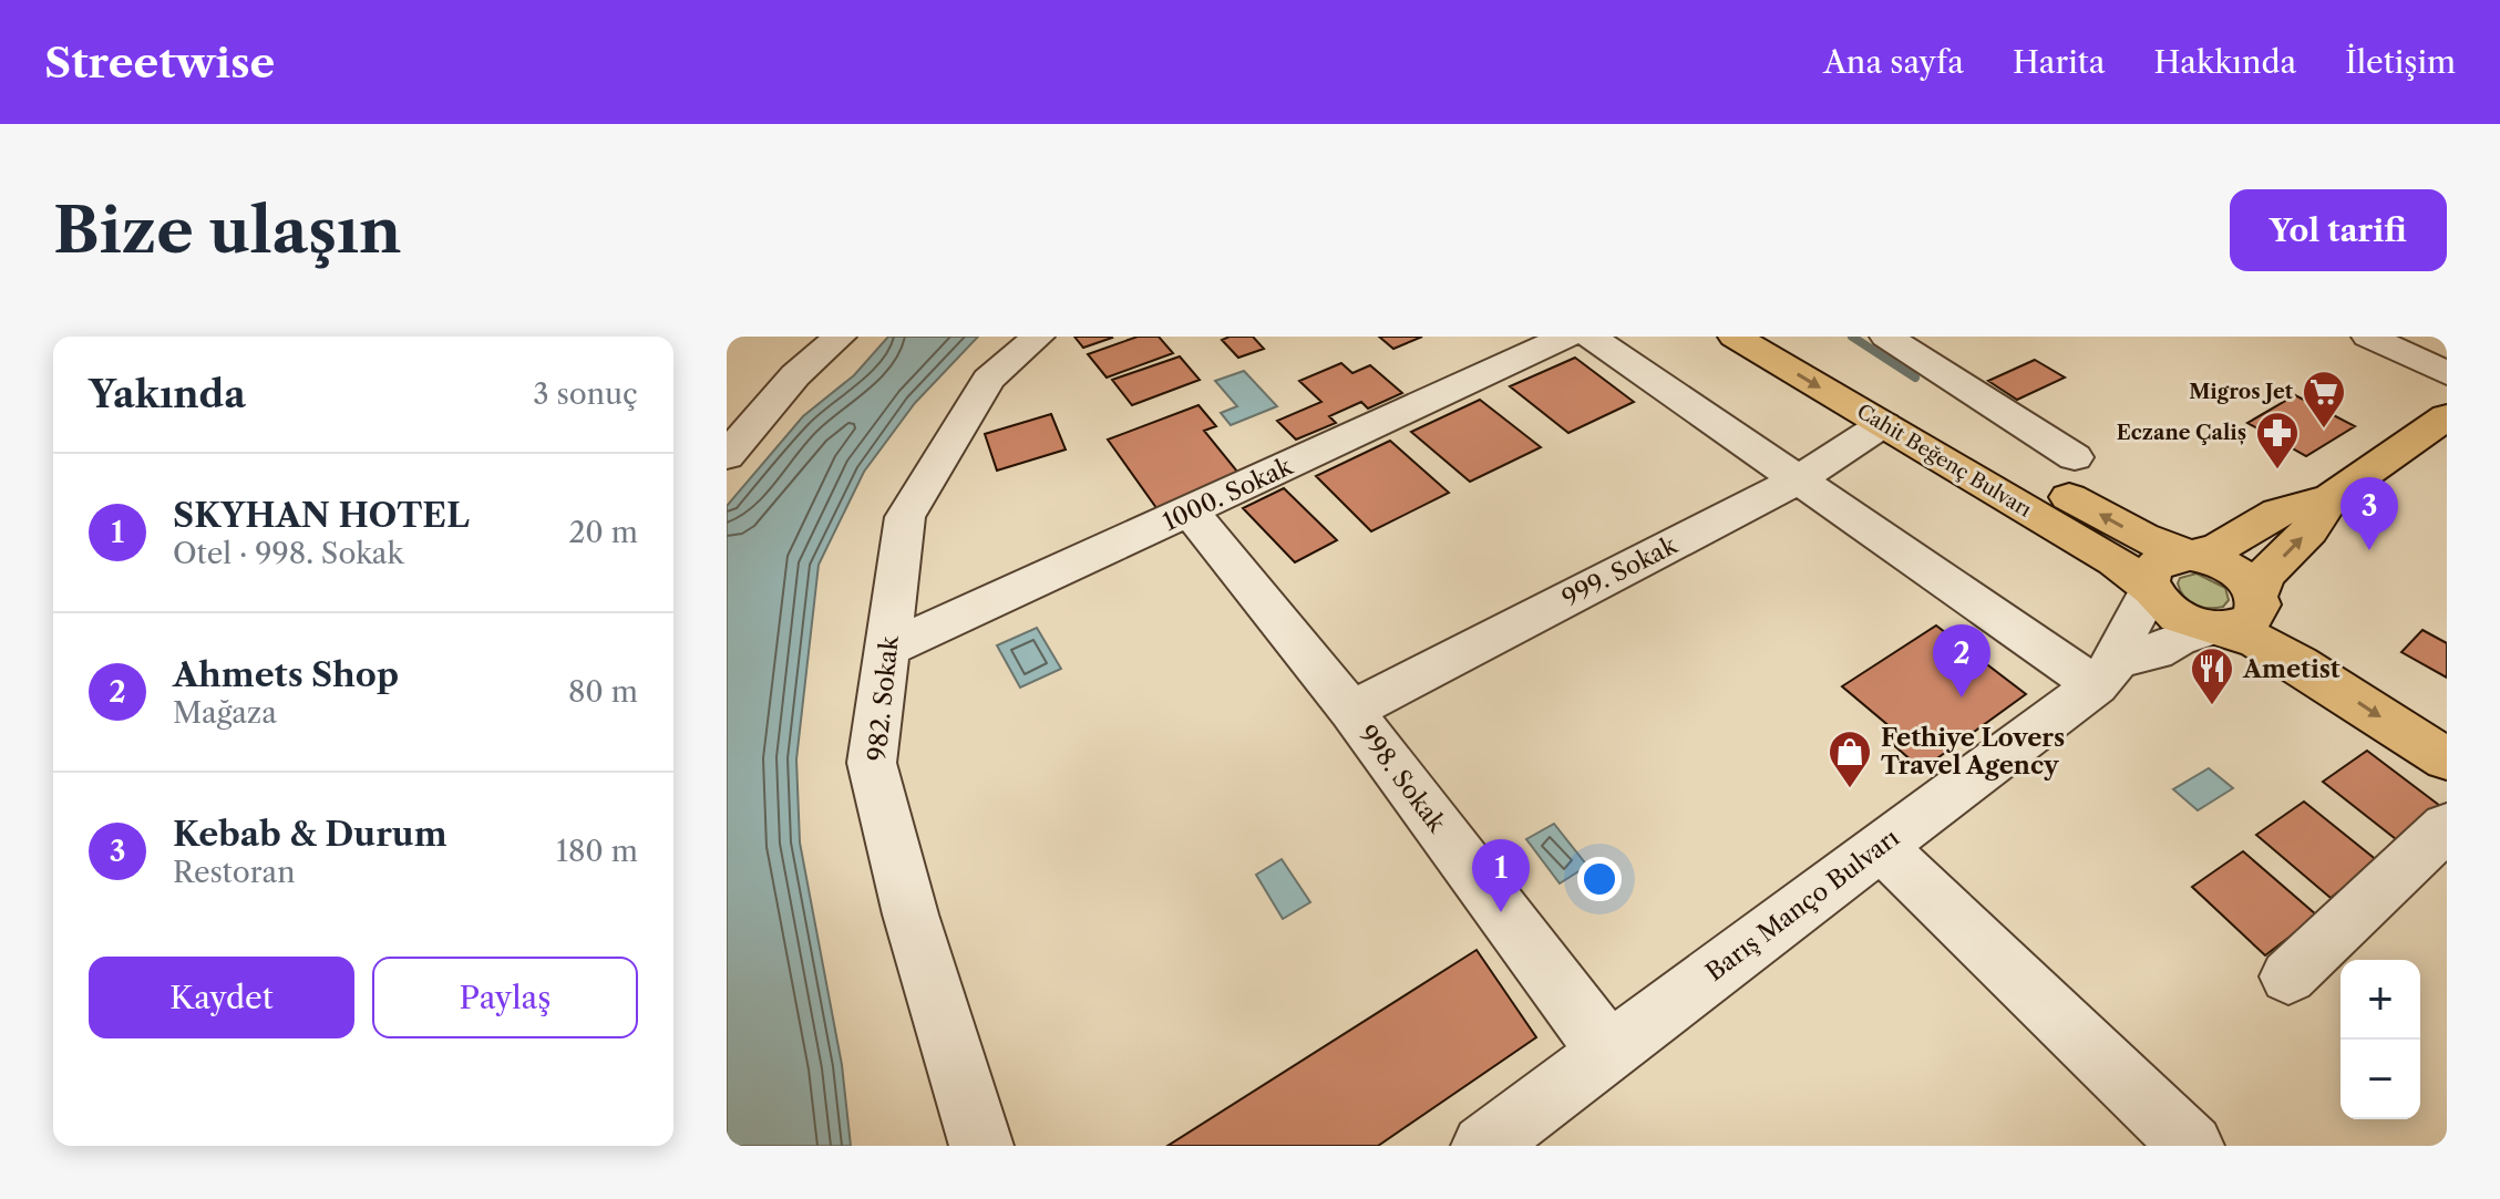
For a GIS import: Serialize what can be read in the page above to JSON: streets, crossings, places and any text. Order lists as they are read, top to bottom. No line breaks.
{"streets":{"main road":["Cahit Beğenç Bulvarı"],"street":["1000. Sokak","999. Sokak","982. Sokak","998. Sokak","Barış Manço Bulvarı"]},"crossings":[["Cahit Beğenç Bulvarı","999. Sokak"],["Cahit Beğenç Bulvarı","Barış Manço Bulvarı"],["1000. Sokak","982. Sokak"],["1000. Sokak","998. Sokak"],["999. Sokak","998. Sokak"],["998. Sokak","Barış Manço Bulvarı"]],"places":{"supermarket":["Migros Jet"],"pharmacy":["Eczane Çaliș"],"restaurant":["Ametist"],"shop":["Fethiye Lovers Travel Agency"]},"page":{"header":"Streetwise","nav":["Ana sayfa","Harita","Hakkında","İletişim"],"buttons":["Yol tarifi",["Kaydet","Paylaş"]],"title":"Bize ulaşın","heading":["Yakında","3 sonuç"],"list":[{"mark":"1","name":"SKYHAN HOTEL","note":"Otel · 998. Sokak","value":"20 m"},{"mark":"2","name":"Ahmets Shop","note":"Mağaza","value":"80 m"},{"mark":"3","name":"Kebab & Durum","note":"Restoran","value":"180 m"}],"pins":["3","2","1"],"map_buttons":["+","−"]}}
